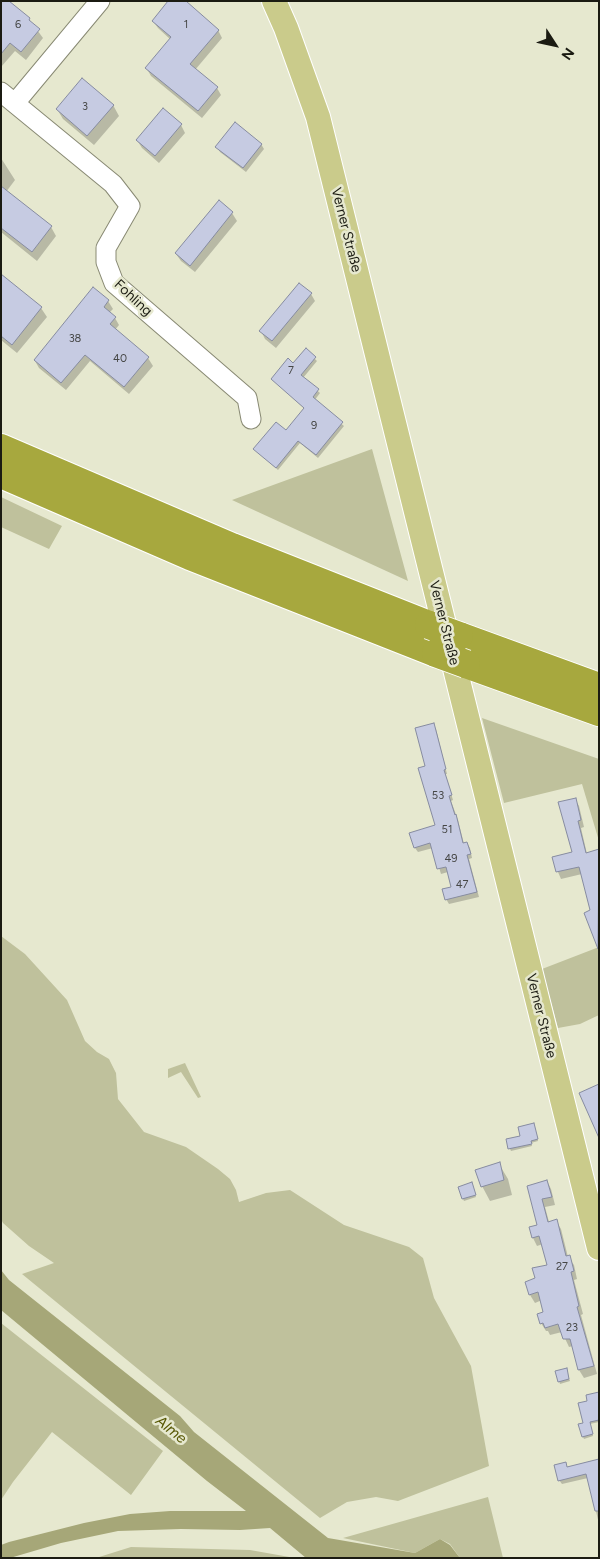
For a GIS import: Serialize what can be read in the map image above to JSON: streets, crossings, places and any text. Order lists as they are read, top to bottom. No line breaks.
{"streets":{"main road":["Verner Straße"],"street":["Fohling"]},"water":["Alme"],"house_numbers":["6","1","3","38","40","7","9","53","51","49","47","27","23"],"north":"bottom right"}
